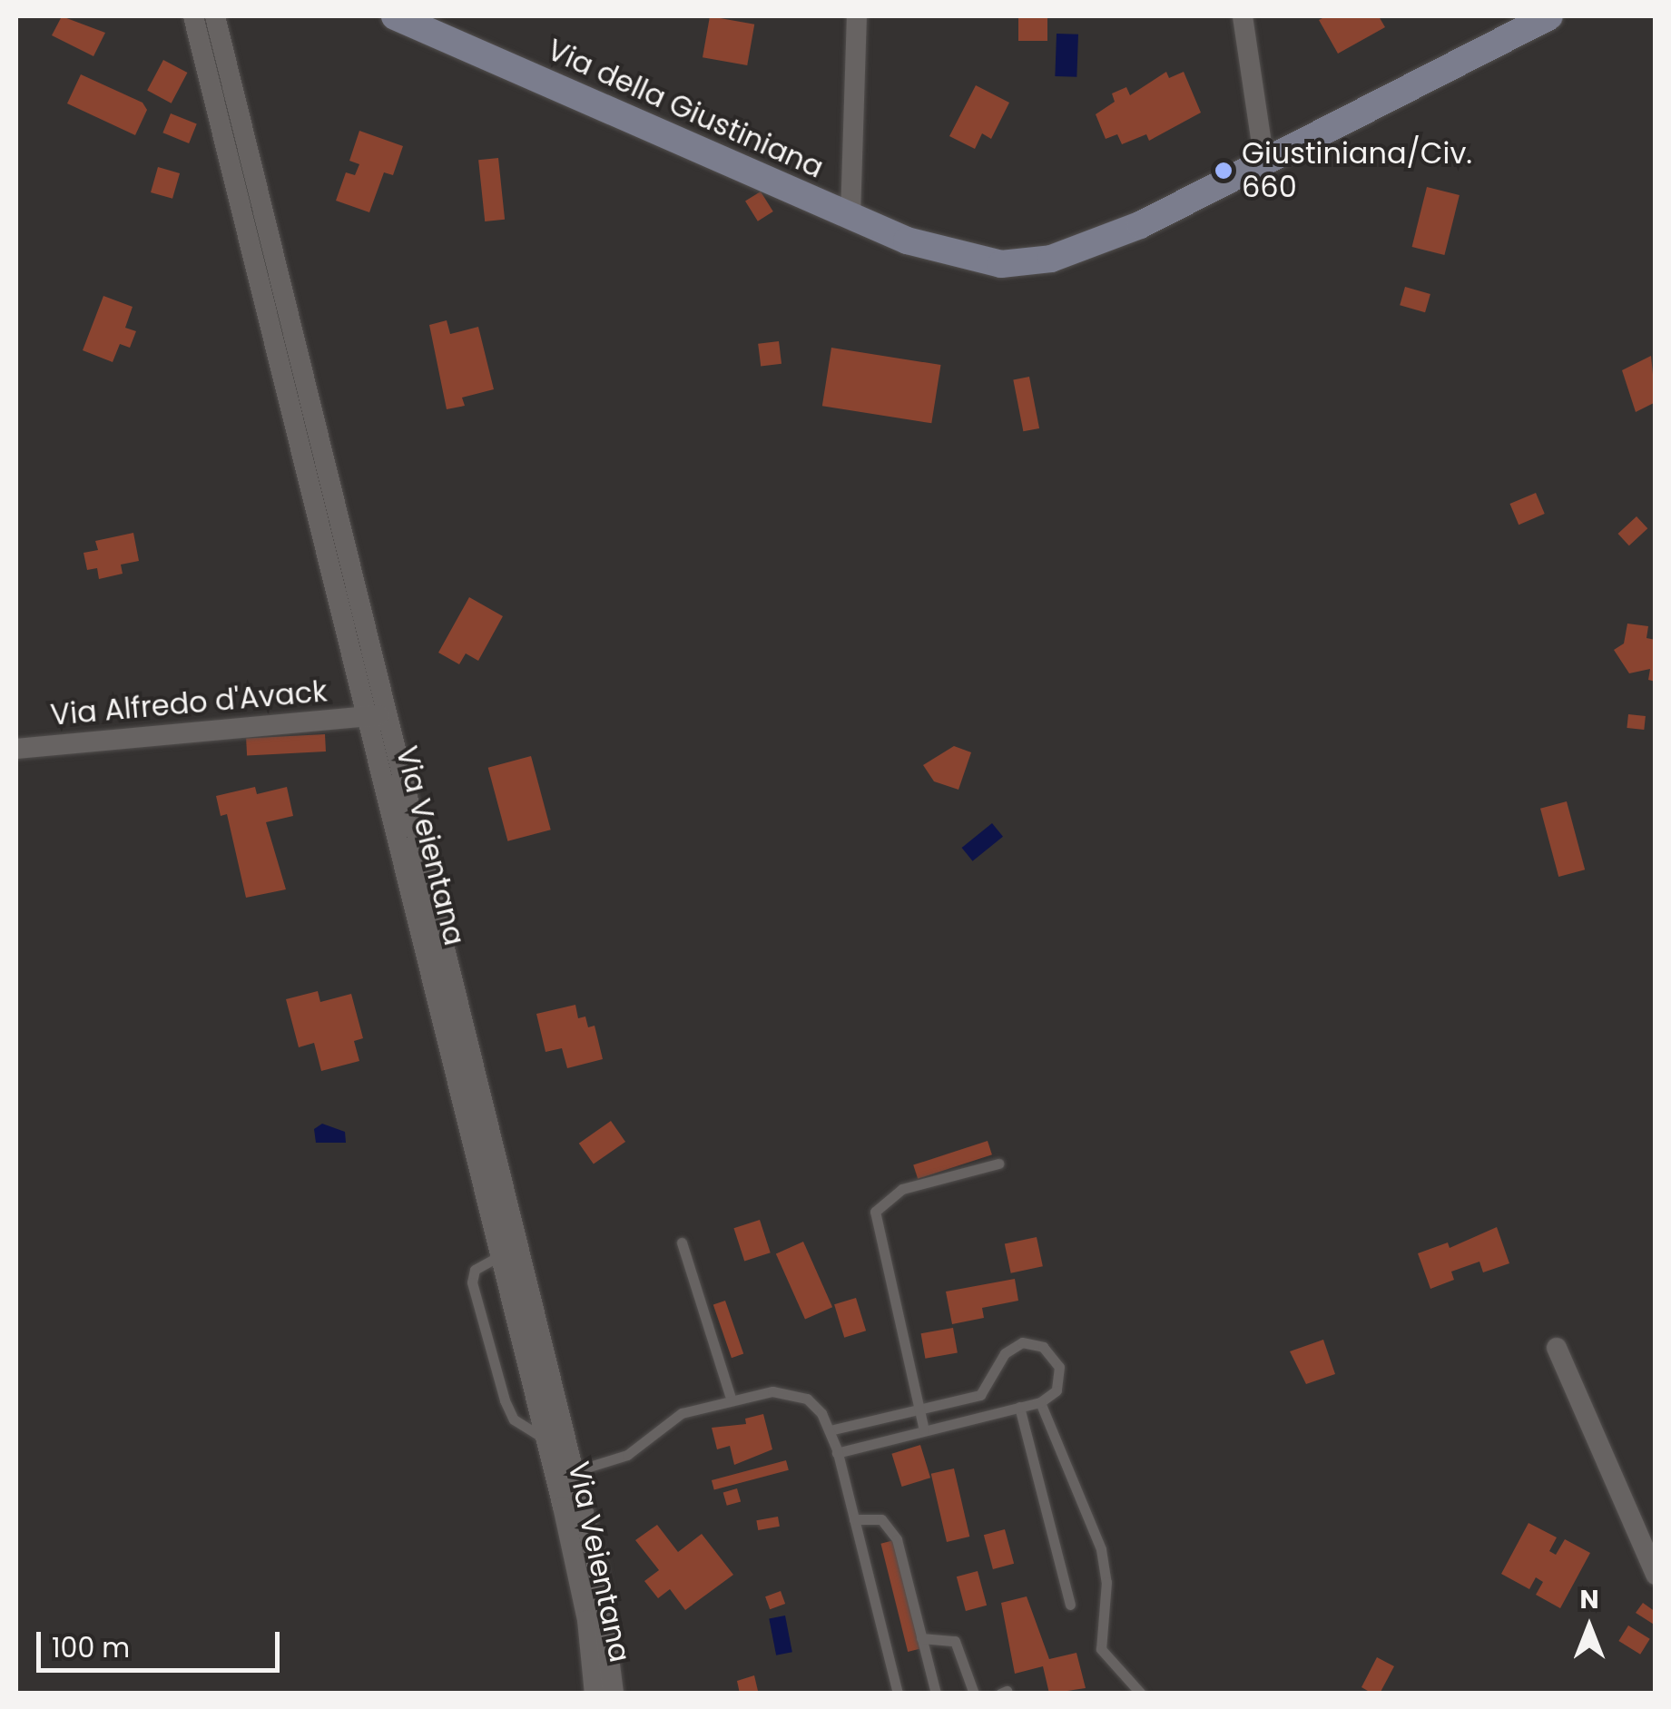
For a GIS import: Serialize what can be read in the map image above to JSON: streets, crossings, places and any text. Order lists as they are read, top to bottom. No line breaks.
{"streets":{"street":["Via della Giustiniana","Via Alfredo d'Avack","Via Veientana"]},"crossings":[["Via Alfredo d'Avack","Via Veientana"]],"places":["Giustiniana/Civ. 660"],"scale_bar":"100 m","north":"top"}
